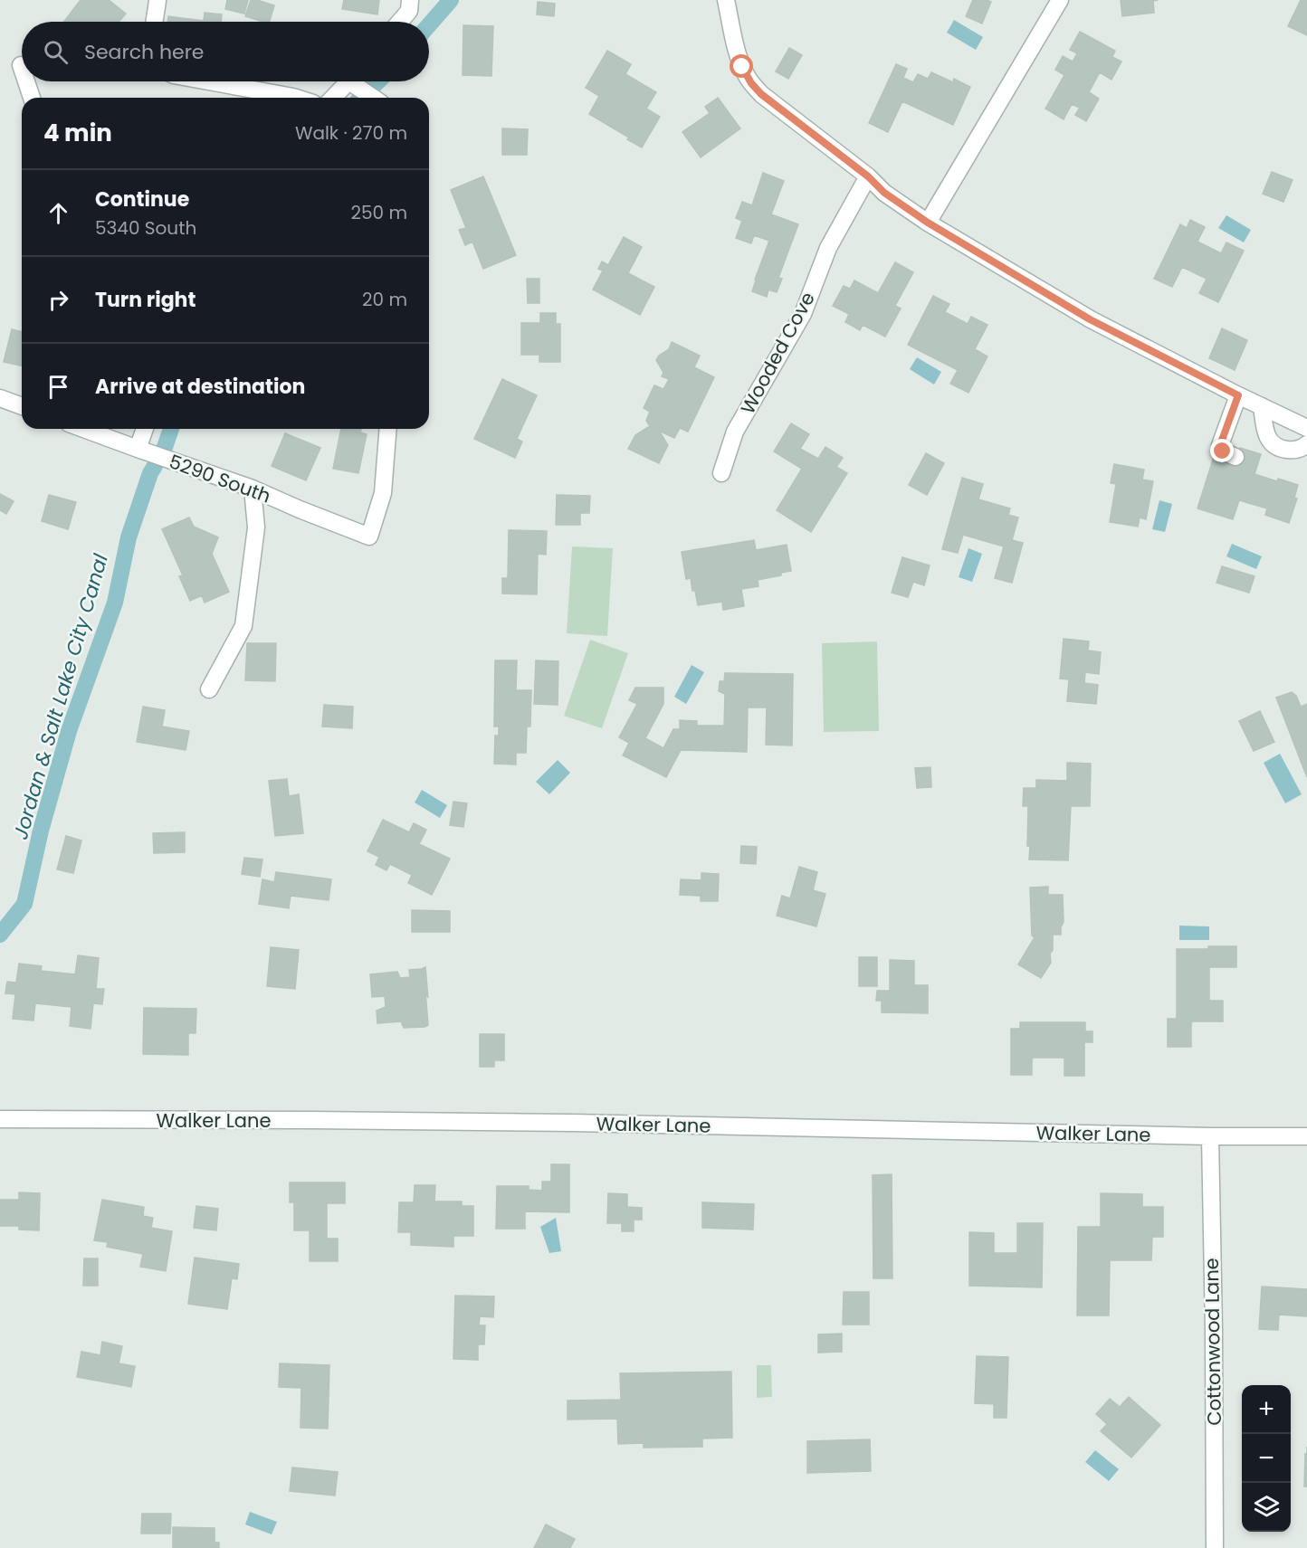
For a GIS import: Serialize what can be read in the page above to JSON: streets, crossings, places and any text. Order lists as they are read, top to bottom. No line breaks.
{"streets":{"street":["Wooded Cove","5290 South","Walker Lane","Cottonwood Lane"]},"crossings":[["Walker Lane","Cottonwood Lane"]],"water":["Jordan & Salt Lake City Canal"],"page":{"search":"Search here","heading":["4 min","Walk · 270 m"],"list":[["Continue","5340 South","250 m"],["Turn right","20 m"],"Arrive at destination"],"map_buttons":["+","−"]}}
